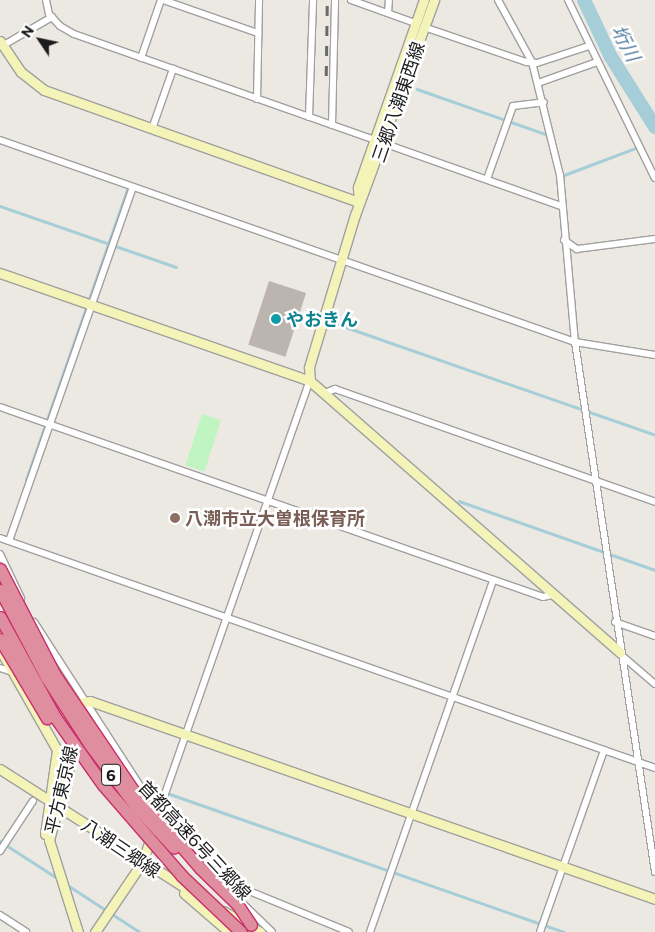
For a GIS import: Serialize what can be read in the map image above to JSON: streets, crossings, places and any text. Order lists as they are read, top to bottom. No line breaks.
{"streets":{"highway":["6","首都高速6号三郷線"],"street":["三郷八潮東西線","平方東京線","八潮三郷線"]},"crossings":[["平方東京線","八潮三郷線"],["首都高速6号三郷線","八潮三郷線"]],"water":["垳川"],"places":["やおきん","八潮市立大曽根保育所"],"north":"top left"}
